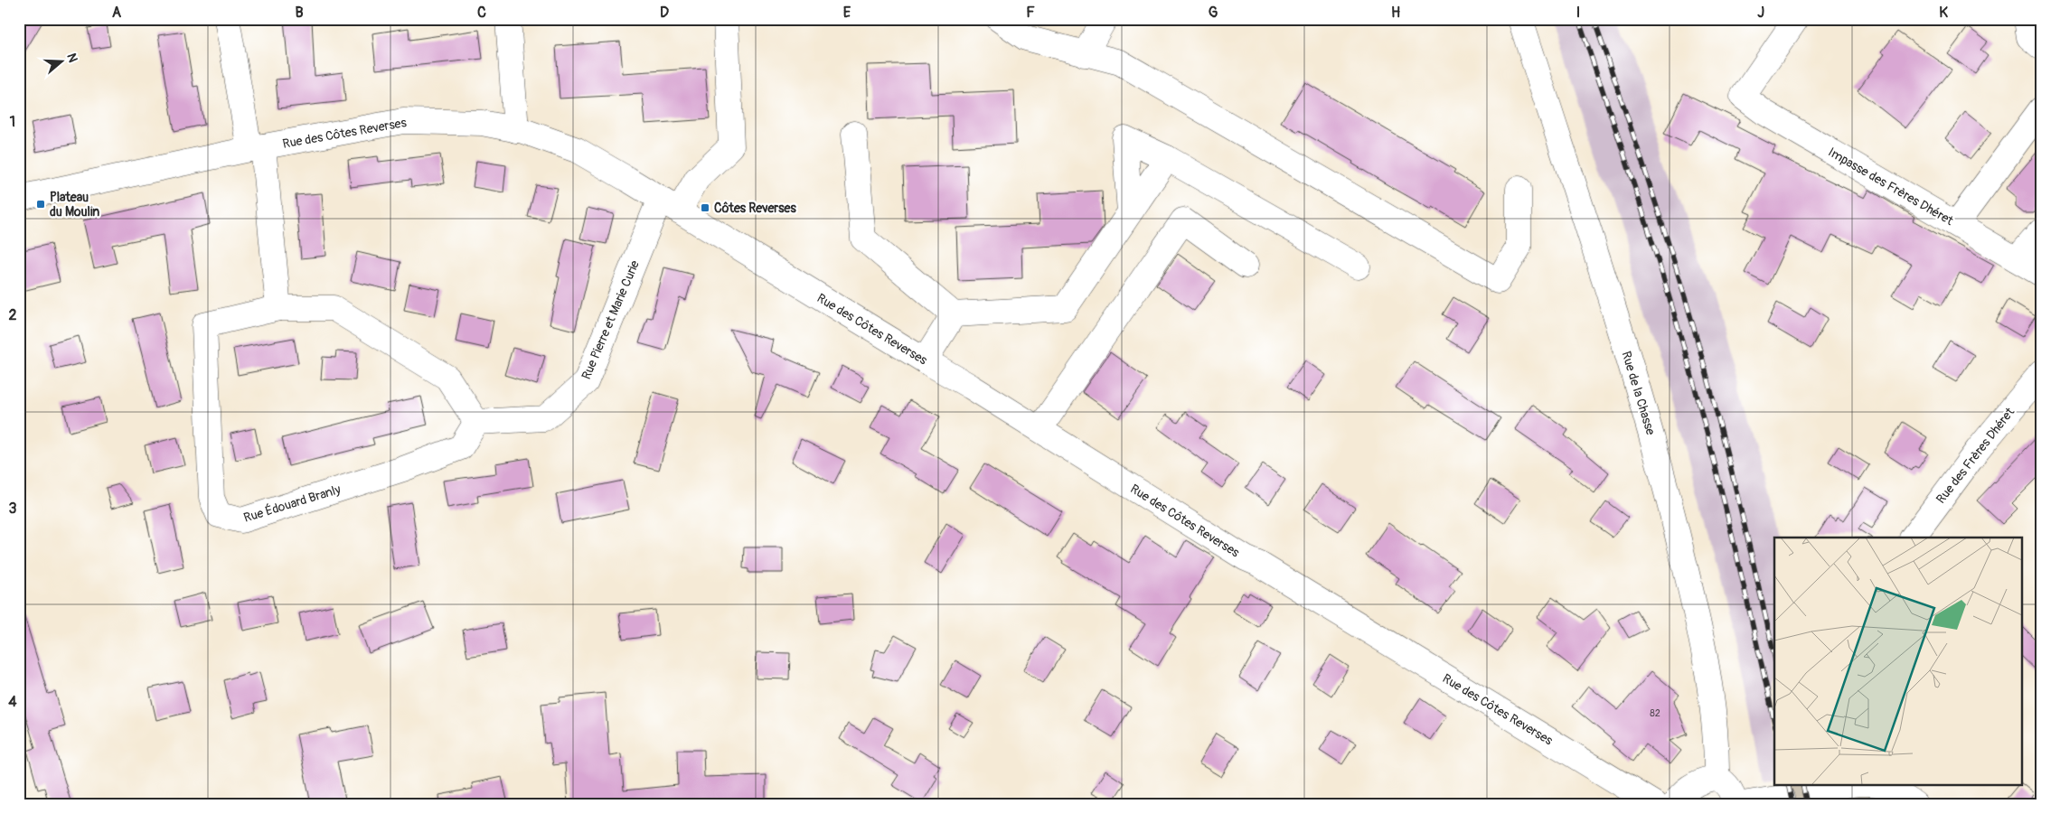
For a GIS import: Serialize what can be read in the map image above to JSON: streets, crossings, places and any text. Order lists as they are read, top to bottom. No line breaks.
{"streets":{"street":["Rue des Côtes Reverses","Impasse des Frères Dhéret","Rue Pierre et Marie Curie","Rue de la Chasse","Rue des Frères Dhéret","Rue Édouard Branly"]},"crossings":[["Rue des Côtes Reverses","Rue Pierre et Marie Curie"],["Rue Pierre et Marie Curie","Rue Édouard Branly"]],"places":{"transit":["Plateau du Moulin","Côtes Reverses"]},"house_numbers":["82"],"north":"right","grid":{"columns":["A","B","C","D","E","F","G","H","I","J","K"],"rows":["1","2","3","4"]}}
